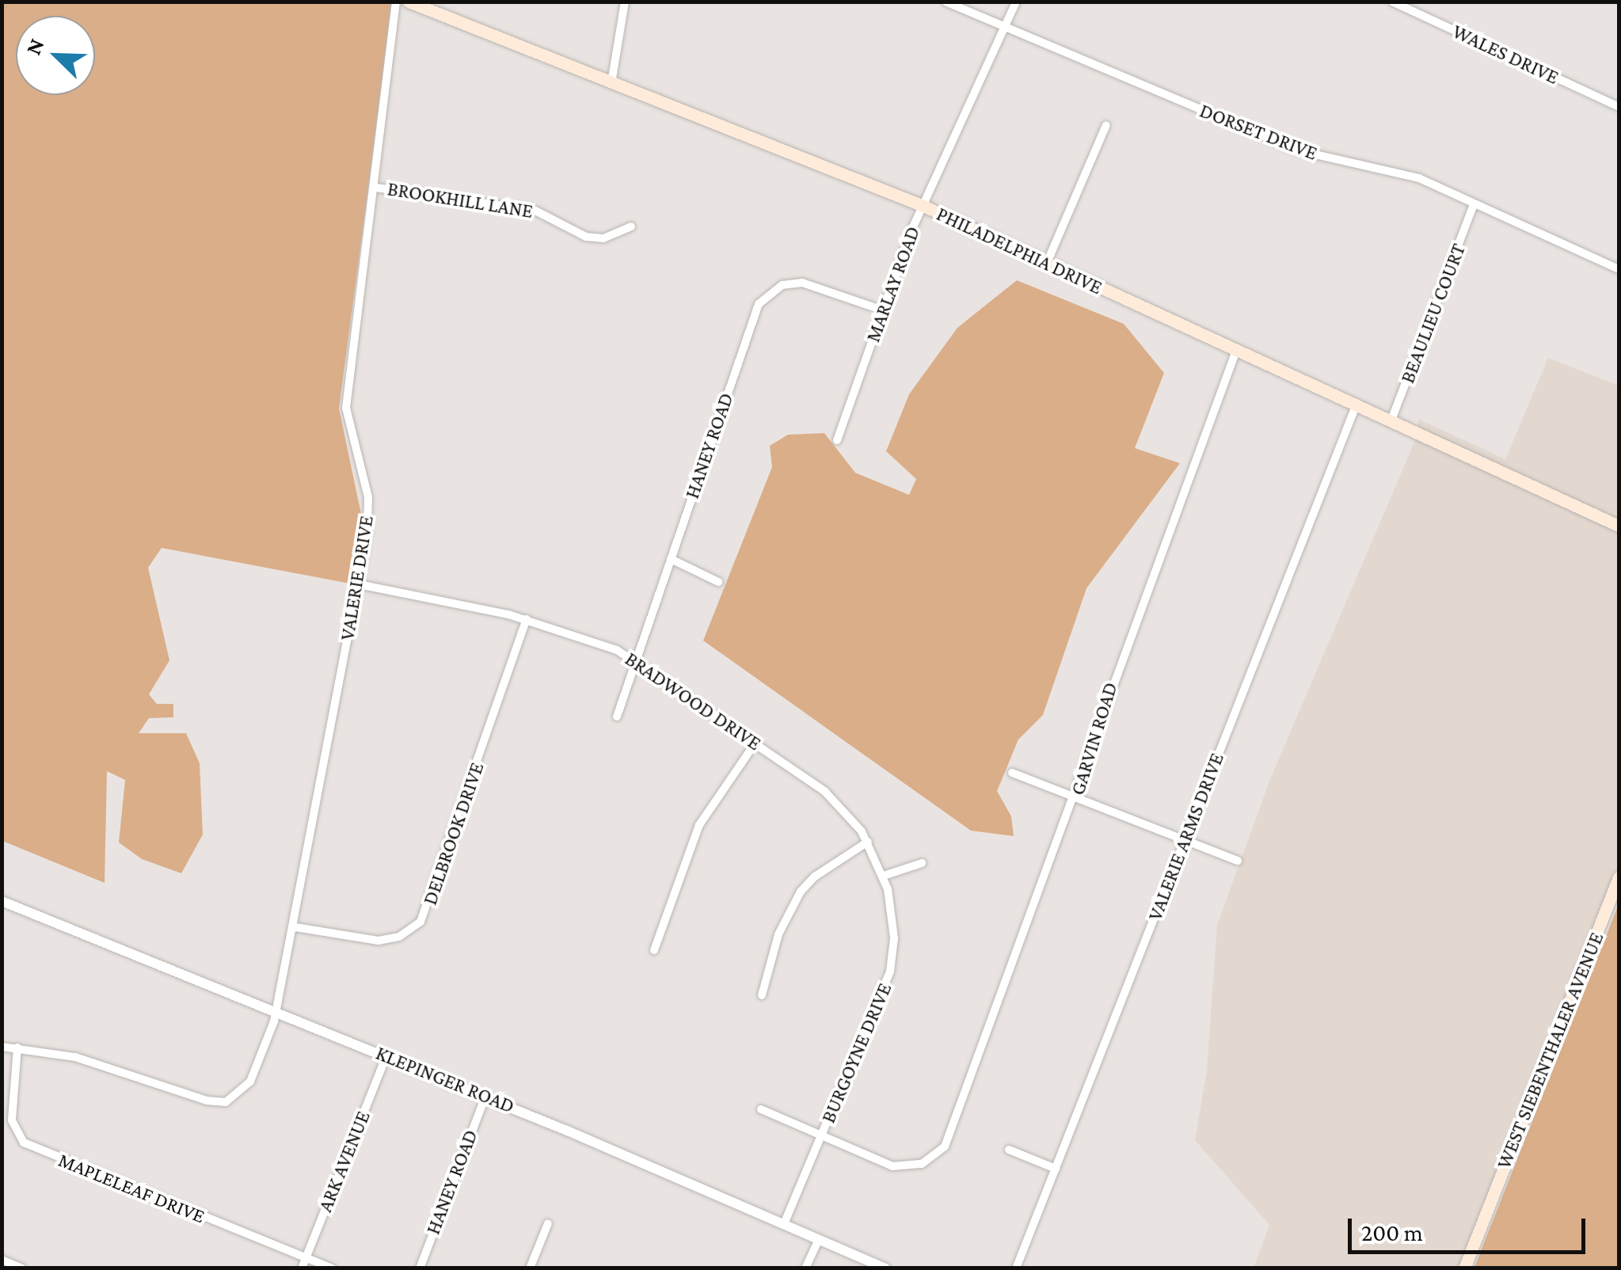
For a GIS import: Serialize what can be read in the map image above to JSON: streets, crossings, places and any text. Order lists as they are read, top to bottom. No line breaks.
{"streets":{"main road":["PHILADELPHIA DRIVE","WEST SIEBENTHALER AVENUE"],"street":["WALES DRIVE","DORSET DRIVE","BROOKHILL LANE","MARLAY ROAD","BEAULIEU COURT","HANEY ROAD","VALERIE DRIVE","BRADWOOD DRIVE","GARVIN ROAD","DELBROOK DRIVE","VALERIE ARMS DRIVE","BURGOYNE DRIVE","KLEPINGER ROAD","ARK AVENUE","MAPLELEAF DRIVE"]},"crossings":[["DORSET DRIVE","MARLAY ROAD"],["DORSET DRIVE","BEAULIEU COURT"],["BROOKHILL LANE","VALERIE DRIVE"],["PHILADELPHIA DRIVE","MARLAY ROAD"],["PHILADELPHIA DRIVE","BEAULIEU COURT"],["PHILADELPHIA DRIVE","GARVIN ROAD"],["PHILADELPHIA DRIVE","VALERIE ARMS DRIVE"],["MARLAY ROAD","HANEY ROAD"],["HANEY ROAD","BRADWOOD DRIVE"],["HANEY ROAD","KLEPINGER ROAD"],["VALERIE DRIVE","BRADWOOD DRIVE"],["VALERIE DRIVE","DELBROOK DRIVE"],["VALERIE DRIVE","KLEPINGER ROAD"],["VALERIE DRIVE","MAPLELEAF DRIVE"],["BRADWOOD DRIVE","DELBROOK DRIVE"],["BRADWOOD DRIVE","BURGOYNE DRIVE"],["GARVIN ROAD","BURGOYNE DRIVE"],["BURGOYNE DRIVE","KLEPINGER ROAD"],["KLEPINGER ROAD","ARK AVENUE"],["ARK AVENUE","MAPLELEAF DRIVE"]],"scale_bar":"200 m","north":"top left"}
